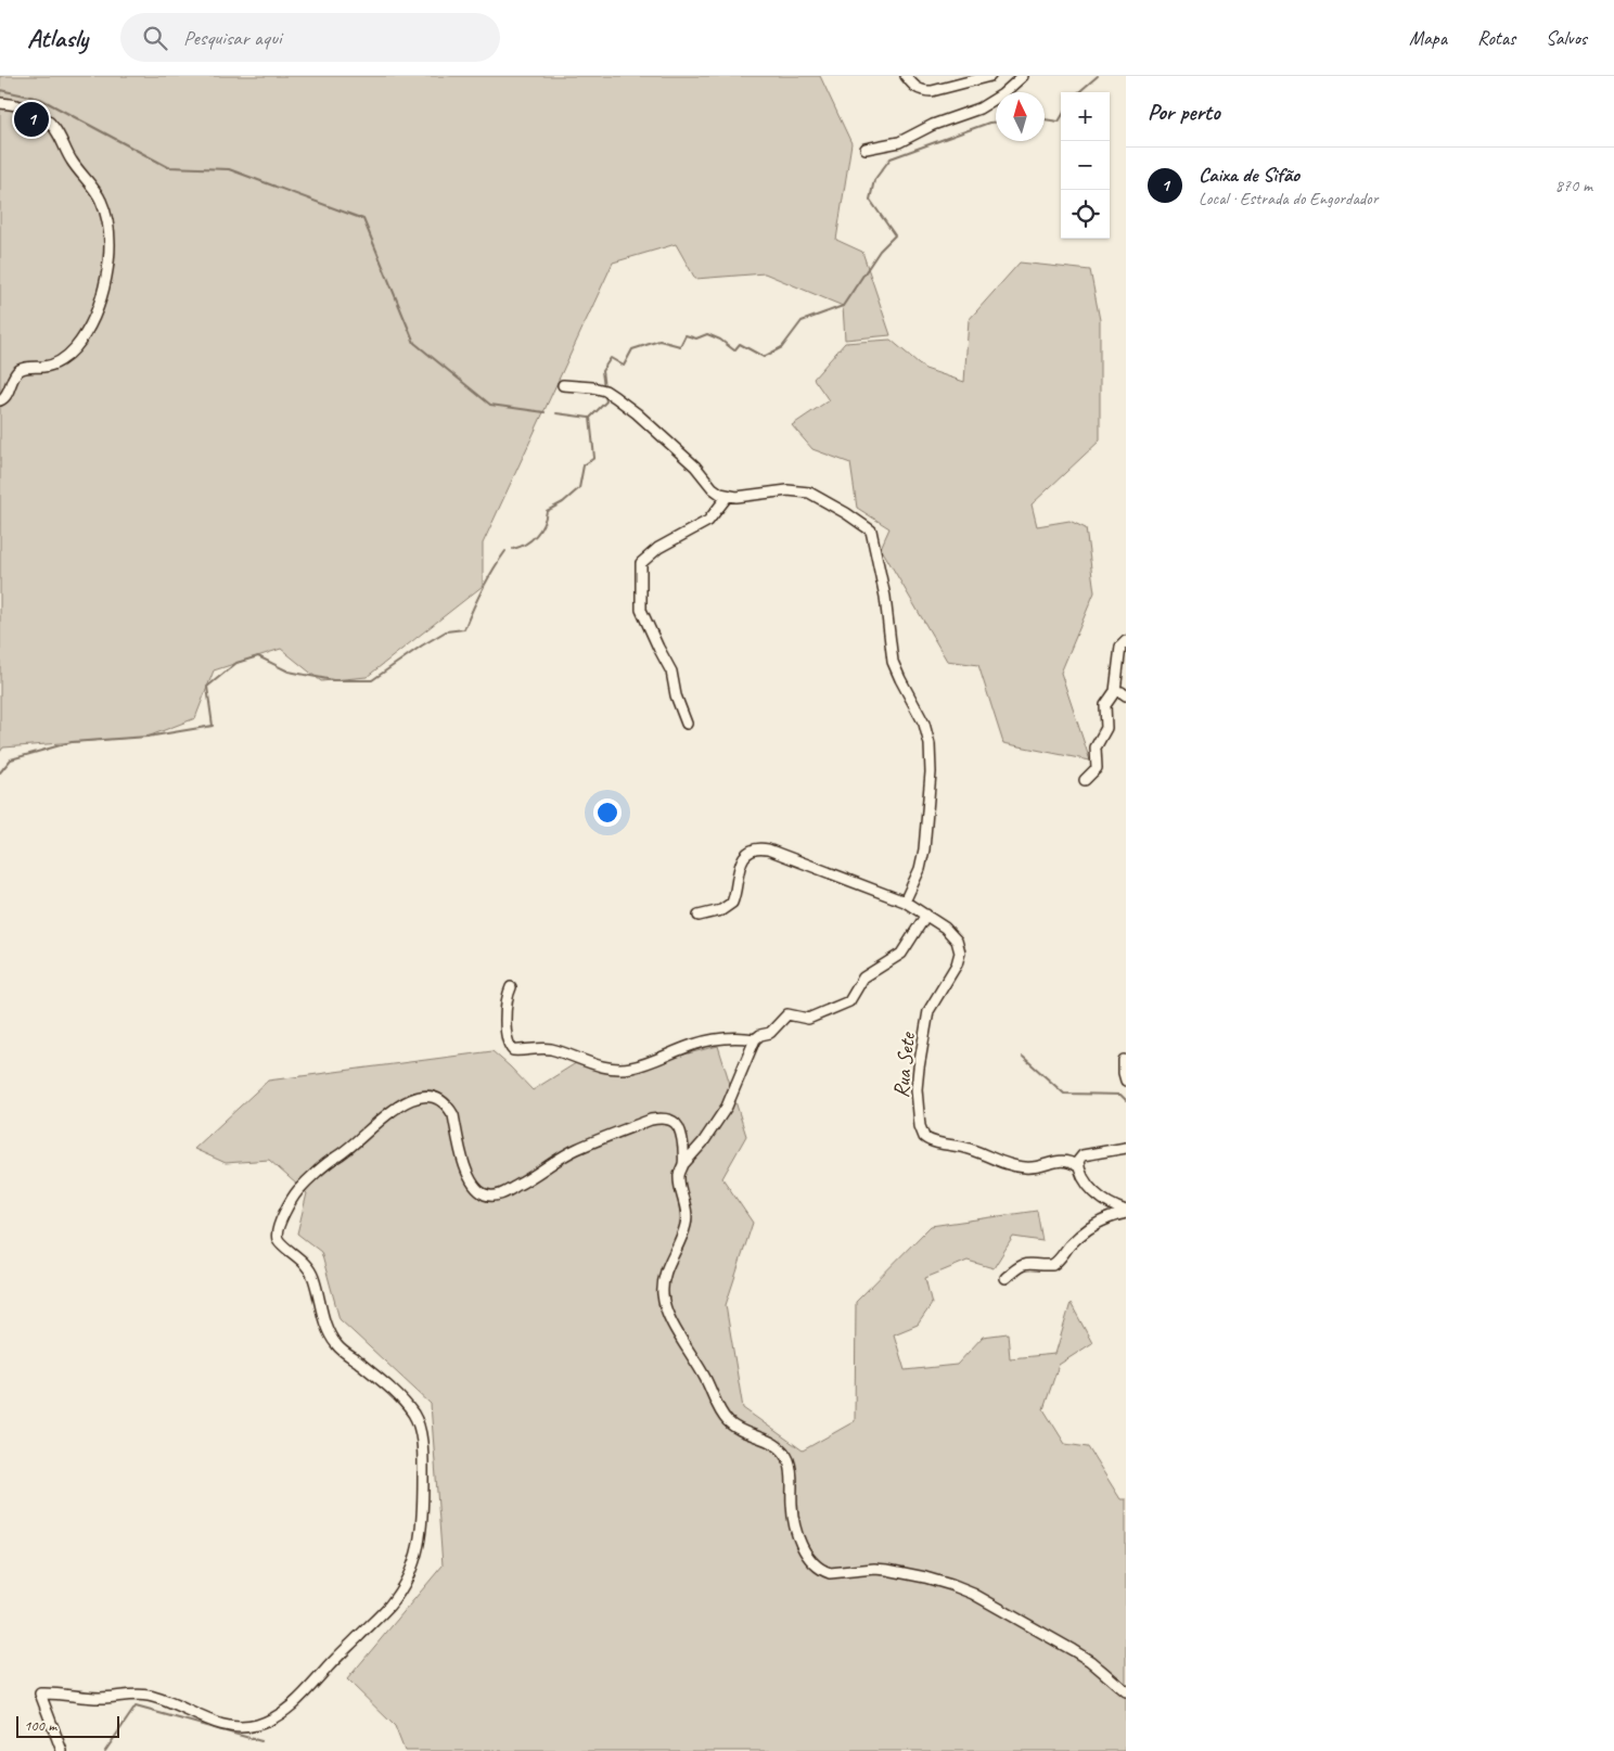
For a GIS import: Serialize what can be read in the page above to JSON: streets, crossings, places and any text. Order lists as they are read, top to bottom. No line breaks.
{"streets":{"street":["Rua Sete"]},"scale_bar":"100 m","north":"top","page":{"header":"Atlasly","search":"Pesquisar aqui","nav":["Mapa","Rotas","Salvos"],"heading":"Por perto","map_buttons":["+","−"],"pins":"1","list":[{"mark":"1","name":"Caixa de Sifão","note":"Local · Estrada do Engordador","value":"870 m"}],"scale":"100 m"}}
